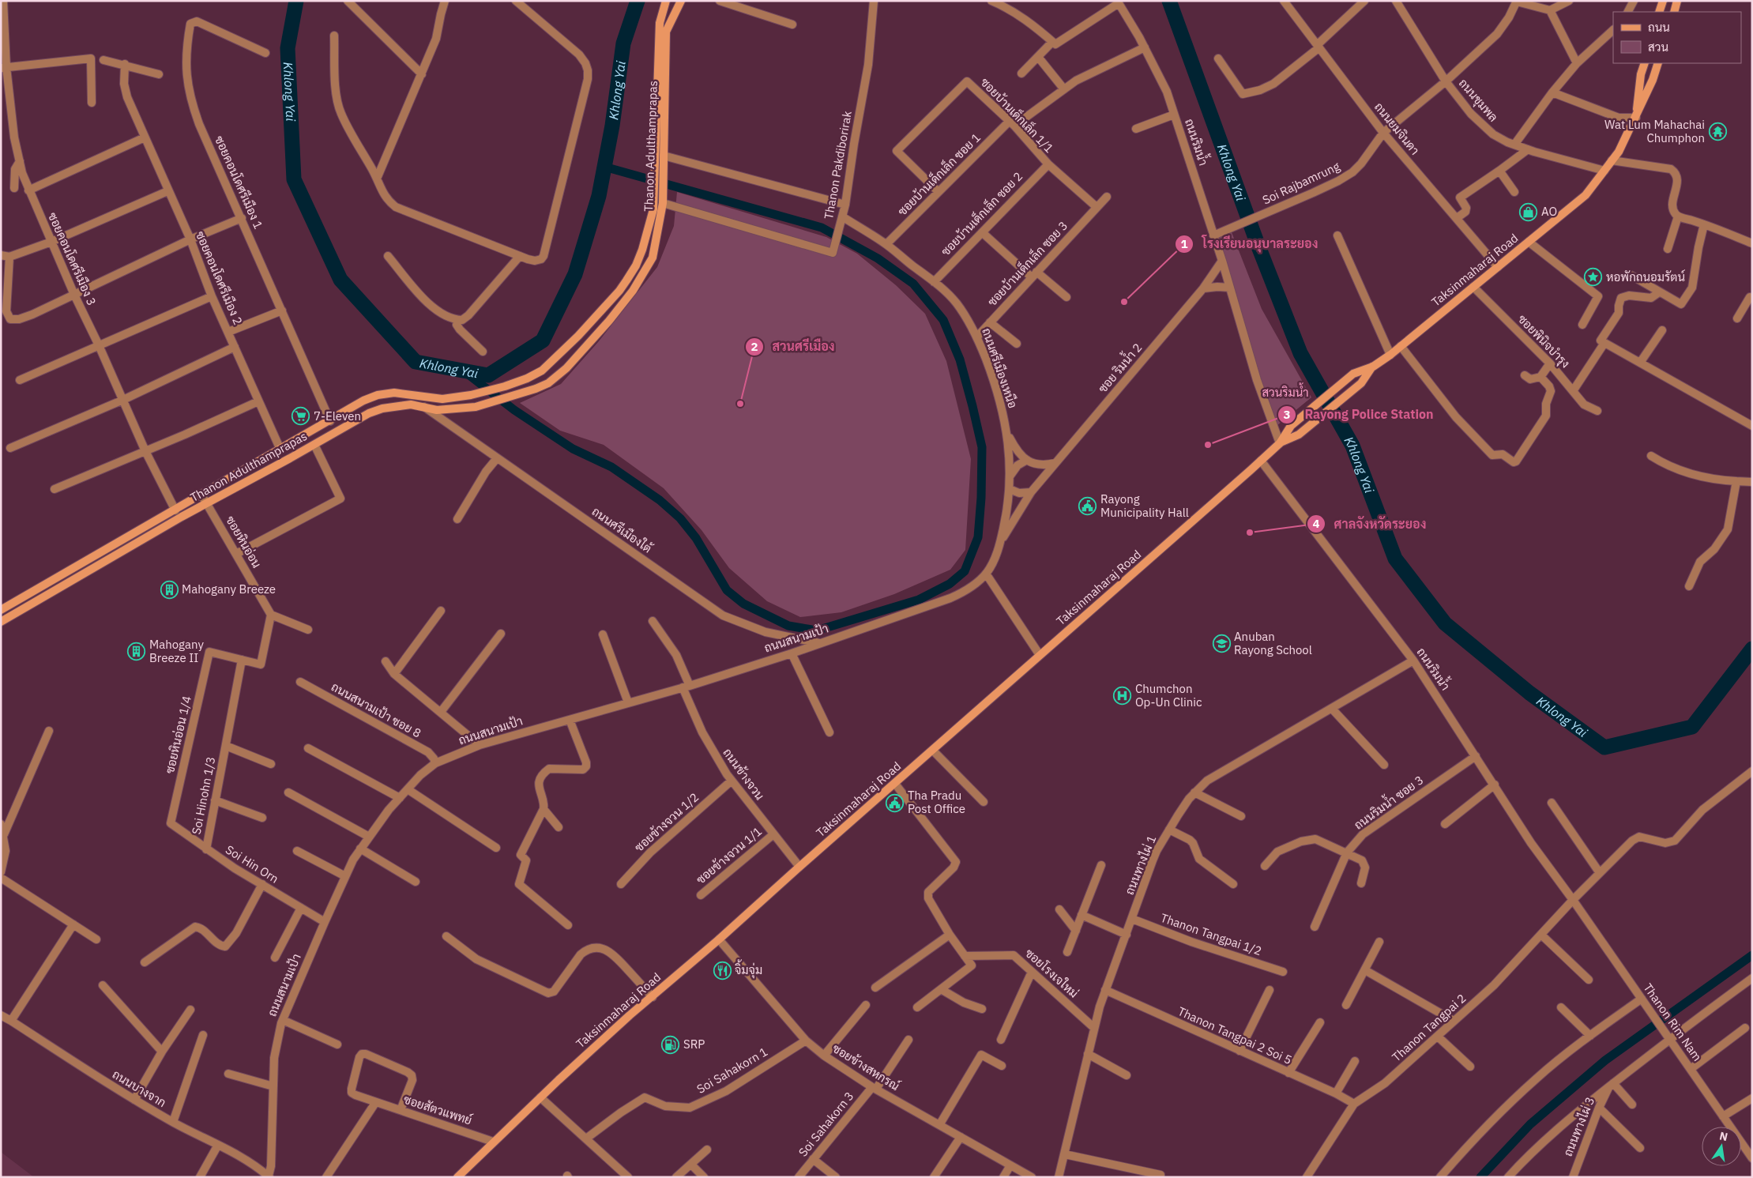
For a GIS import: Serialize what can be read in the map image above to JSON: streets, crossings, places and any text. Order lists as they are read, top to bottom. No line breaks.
{"streets":{"street":["ถนนชุมพล","ซอยบ้านเด็กเล็ก 1/1","ถนนยมจินดา","ถนนริมน้ำ","Thanon Adulthamprapas","Thanon Pakdiborirak","ซอยบ้านเด็กเล็ก ซอย 1","ซอยคอนโดศรีเมือง 1","Soi Rajbamrung","ซอยบ้านเด็กเล็ก ซอย 2","ซอยคอนโดศรีเมือง 3","ซอยบ้านเด็กเล็ก ซอย 3","Taksinmaharaj Road","ซอยคอนโดศรีเมือง 2","ซอยพินิจบำรุง","ถนนศรีเมืองเหนือ","ซอย ริมน้ำ 2","ถนนศรีเมืองใต้","ซอยหินอ่อน","ถนนสนามเป้า","ถนนสนามเป้า ซอย 8","ซอยหินอ่อน 1/4","ถนนข้างจวน","Soi Hinohn 1/3","ถนนริมน้ำ ซอย 3","ซอยข้างจวน 1/2","ซอยข้างจวน 1/1","Soi Hin Orn","ถนนทางไผ่ 1","Thanon Tangpai 1/2","ซอยโรงเจใหม่","Thanon Rim Nam","Thanon Tangpai 2","Thanon Tangpai 2 Soi 5","ซอยข้างสหกรณ์","Soi Sahakorn 1","ถนนบางจาก","ซอยสัตวแพทย์","Soi Sahakorn 3","ถนนทางไผ่ 3"]},"crossings":[["ถนนชุมพล","Soi Rajbamrung"],["ถนนชุมพล","Taksinmaharaj Road"],["ซอยบ้านเด็กเล็ก 1/1","ซอยบ้านเด็กเล็ก ซอย 1"],["ซอยบ้านเด็กเล็ก 1/1","ซอยบ้านเด็กเล็ก ซอย 2"],["ซอยบ้านเด็กเล็ก 1/1","ซอยบ้านเด็กเล็ก ซอย 3"],["ถนนยมจินดา","Soi Rajbamrung"],["ถนนยมจินดา","Taksinmaharaj Road"],["ถนนริมน้ำ","Soi Rajbamrung"],["ถนนริมน้ำ","Taksinmaharaj Road"],["ถนนริมน้ำ","ซอย ริมน้ำ 2"],["ถนนริมน้ำ","ถนนริมน้ำ ซอย 3"],["ถนนริมน้ำ","ถนนทางไผ่ 1"],["ถนนริมน้ำ","Thanon Rim Nam"],["ถนนริมน้ำ","Thanon Tangpai 2"],["Thanon Adulthamprapas","Thanon Pakdiborirak"],["Thanon Adulthamprapas","ซอยคอนโดศรีเมือง 1"],["Thanon Adulthamprapas","ซอยคอนโดศรีเมือง 3"],["Thanon Adulthamprapas","ซอยคอนโดศรีเมือง 2"],["Thanon Adulthamprapas","ถนนศรีเมืองใต้"],["Thanon Adulthamprapas","ซอยหินอ่อน"],["Thanon Pakdiborirak","ถนนศรีเมืองเหนือ"],["ซอยบ้านเด็กเล็ก ซอย 1","ถนนศรีเมืองเหนือ"],["ซอยบ้านเด็กเล็ก ซอย 2","ถนนศรีเมืองเหนือ"],["ซอยบ้านเด็กเล็ก ซอย 3","ถนนศรีเมืองเหนือ"],["Taksinmaharaj Road","ซอยพินิจบำรุง"],["Taksinmaharaj Road","ถนนข้างจวน"],["Taksinmaharaj Road","ซอยข้างสหกรณ์"],["Taksinmaharaj Road","ซอยสัตวแพทย์"],["ถนนศรีเมืองเหนือ","ซอย ริมน้ำ 2"],["ถนนศรีเมืองเหนือ","ถนนสนามเป้า"],["ซอย ริมน้ำ 2","ถนนสนามเป้า"],["ถนนศรีเมืองใต้","ถนนสนามเป้า"],["ถนนสนามเป้า","ถนนสนามเป้า ซอย 8"],["ถนนสนามเป้า","ถนนข้างจวน"],["ถนนสนามเป้า","Soi Hin Orn"],["ถนนสนามเป้า","ถนนบางจาก"],["ซอยหินอ่อน 1/4","Soi Hinohn 1/3"],["ซอยหินอ่อน 1/4","Soi Hin Orn"],["ถนนข้างจวน","ซอยข้างจวน 1/2"],["ถนนข้างจวน","ซอยข้างจวน 1/1"],["Soi Hinohn 1/3","Soi Hin Orn"],["ถนนทางไผ่ 1","Thanon Tangpai 1/2"],["ถนนทางไผ่ 1","ซอยโรงเจใหม่"],["ถนนทางไผ่ 1","Thanon Tangpai 2 Soi 5"],["Thanon Rim Nam","Thanon Tangpai 2"],["Thanon Tangpai 2","Thanon Tangpai 2 Soi 5"],["ซอยข้างสหกรณ์","Soi Sahakorn 1"],["ซอยข้างสหกรณ์","Soi Sahakorn 3"]],"water":["Khlong Yai"],"parks":["สวนริมน้ำ"],"places":{"temple":["Wat Lum Mahachai Chumphon"],"shop":["AO"],"place":["หอพักถนอมรัตน์"],"other":["โรงเรียนอนุบาลระยอง","สวนศรีเมือง","Rayong Police Station","ศาลจังหวัดระยอง"],"supermarket":["7-Eleven"],"public building":["Rayong Municipality Hall","Tha Pradu Post Office"],"building":["Mahogany Breeze","Mahogany Breeze II"],"school or university":["Anuban Rayong School"],"hospital":["Chumchon Op-Un Clinic"],"restaurant":["จิ้มจุ่ม"],"fuel station":["SRP"]},"legend":["ถนน","สวน"],"north":"top"}
